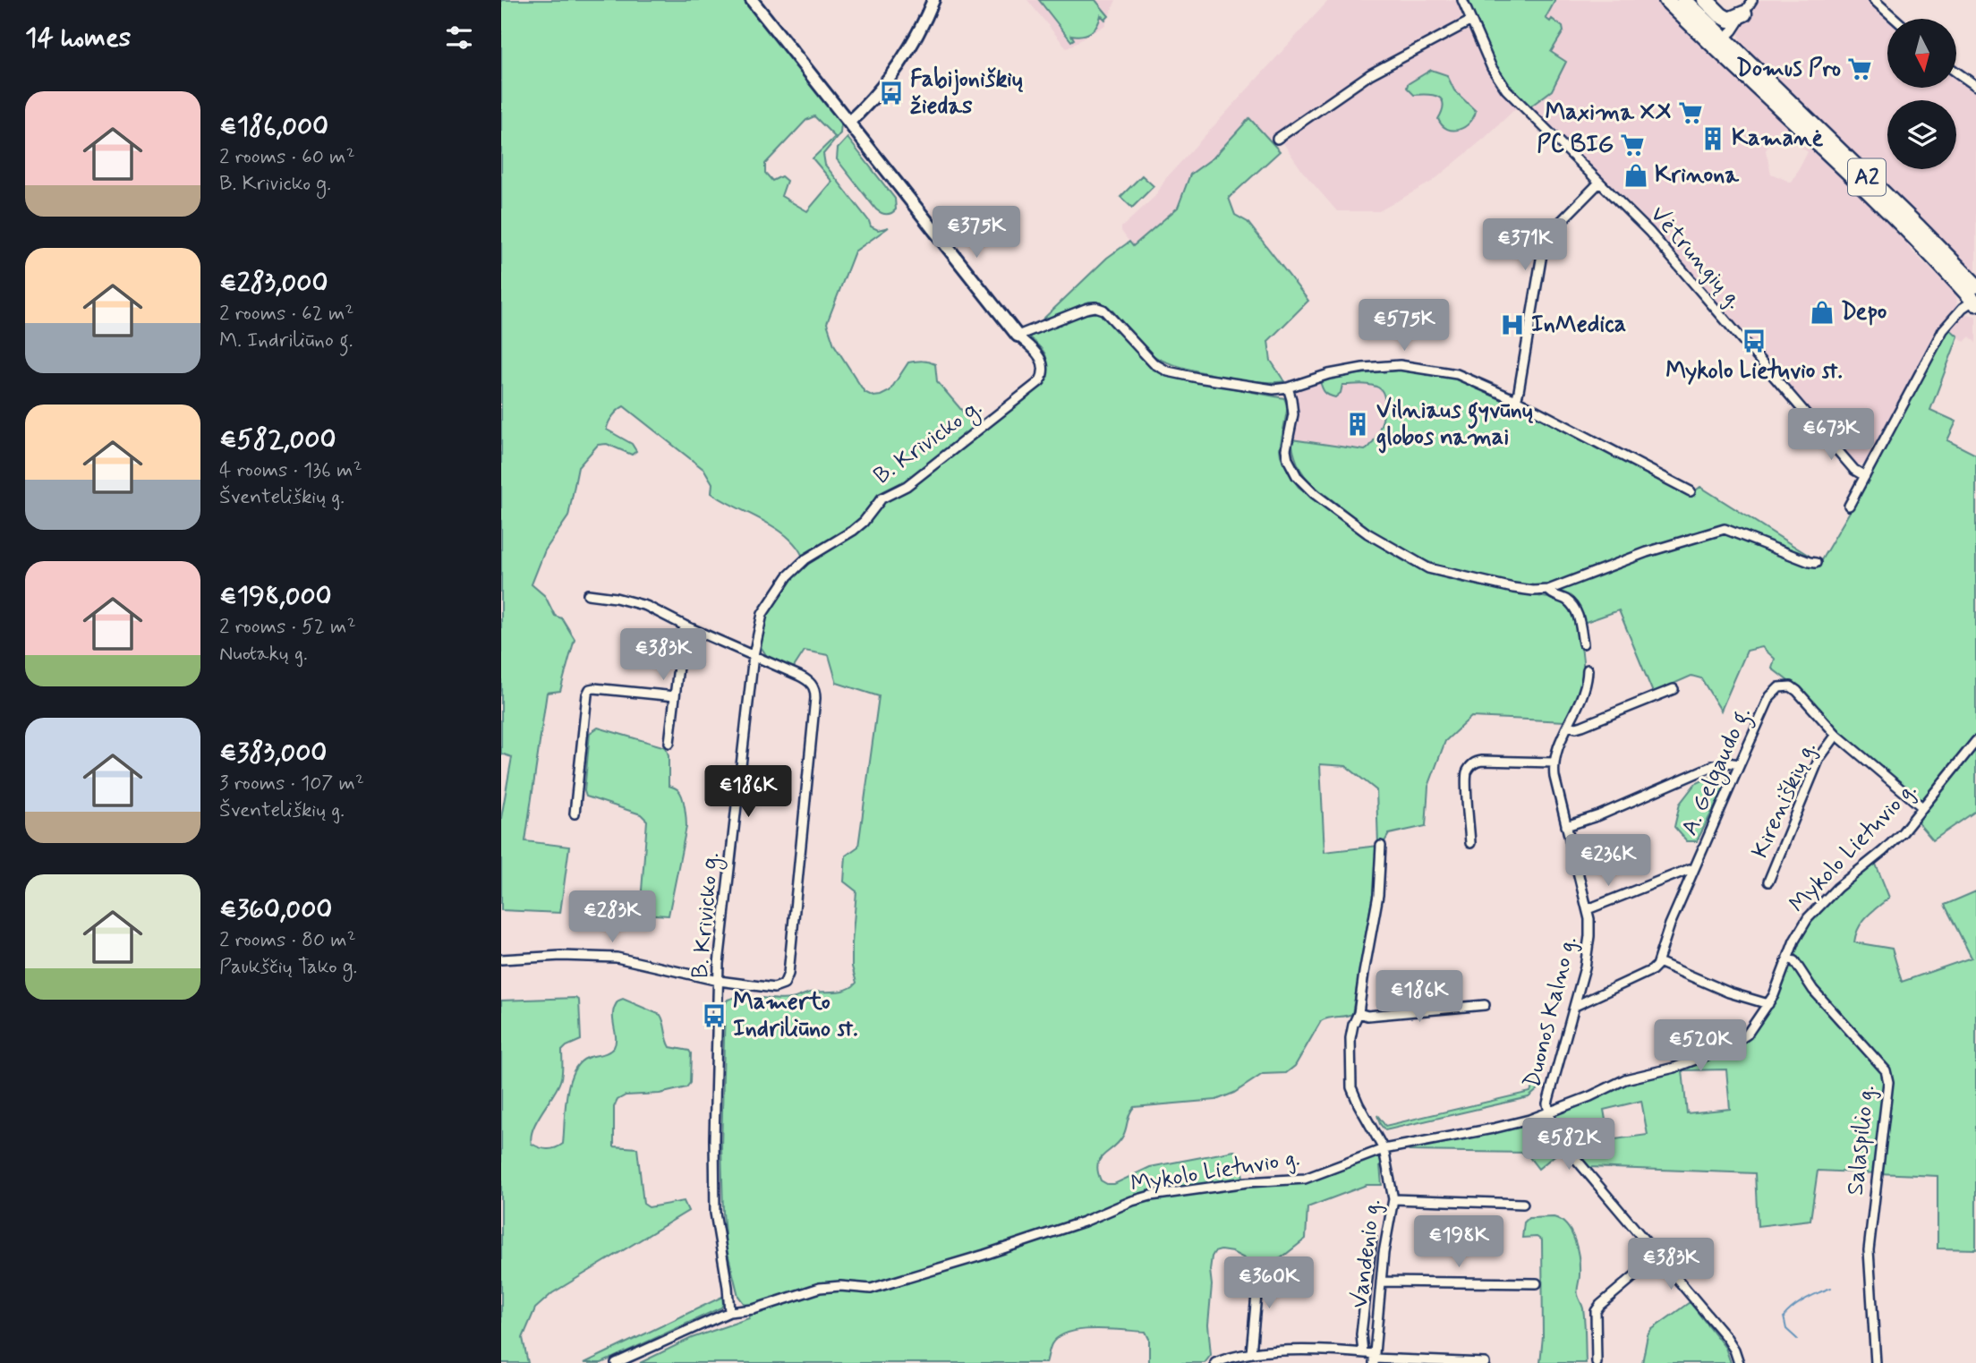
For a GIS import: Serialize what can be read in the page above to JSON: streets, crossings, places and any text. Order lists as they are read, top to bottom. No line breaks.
{"streets":{"highway":["A2"],"street":["Vėtrungių g.","B. Krivicko g.","A. Gelgaudo g.","Kireniškių g.","Mykolo Lietuvio g.","Duonos Kalno g.","Salaspilio g.","Vandenio g."]},"crossings":[["B. Krivicko g.","Mykolo Lietuvio g."],["A. Gelgaudo g.","Kireniškių g."],["A. Gelgaudo g.","Mykolo Lietuvio g."],["Mykolo Lietuvio g.","Duonos Kalno g."],["Mykolo Lietuvio g.","Salaspilio g."],["Mykolo Lietuvio g.","Vandenio g."]],"places":{"supermarket":["Domus Pro","Maxima XX","PC BIG"],"bus stop":["Fabijoniškių žiedas","Mykolo Lietuvio st.","Mamerto Indriliūno st."],"building":["Kamanė","Vilniaus gyvūnų globos namai"],"shop":["Krinona","Depo"],"hospital":["InMedica"]},"north":"bottom","page":{"heading":"14 homes","list":[{"name":"€186,000","note":"2 rooms · 60 m² · B. Krivicko g."},{"name":"€283,000","note":"2 rooms · 62 m² · M. Indriliūno g."},{"name":"€582,000","note":"4 rooms · 136 m² · Šventeliškių g."},{"name":"€198,000","note":"2 rooms · 52 m² · Nuotakų g."},{"name":"€383,000","note":"3 rooms · 107 m² · Šventeliškių g."},{"name":"€360,000","note":"2 rooms · 80 m² · Paukščių Tako g."}],"price":["€375K","€371K","€575K","€673K","€383K","€186K","€236K","€283K","€186K","€520K","€582K","€198K","€383K","€360K"]}}
